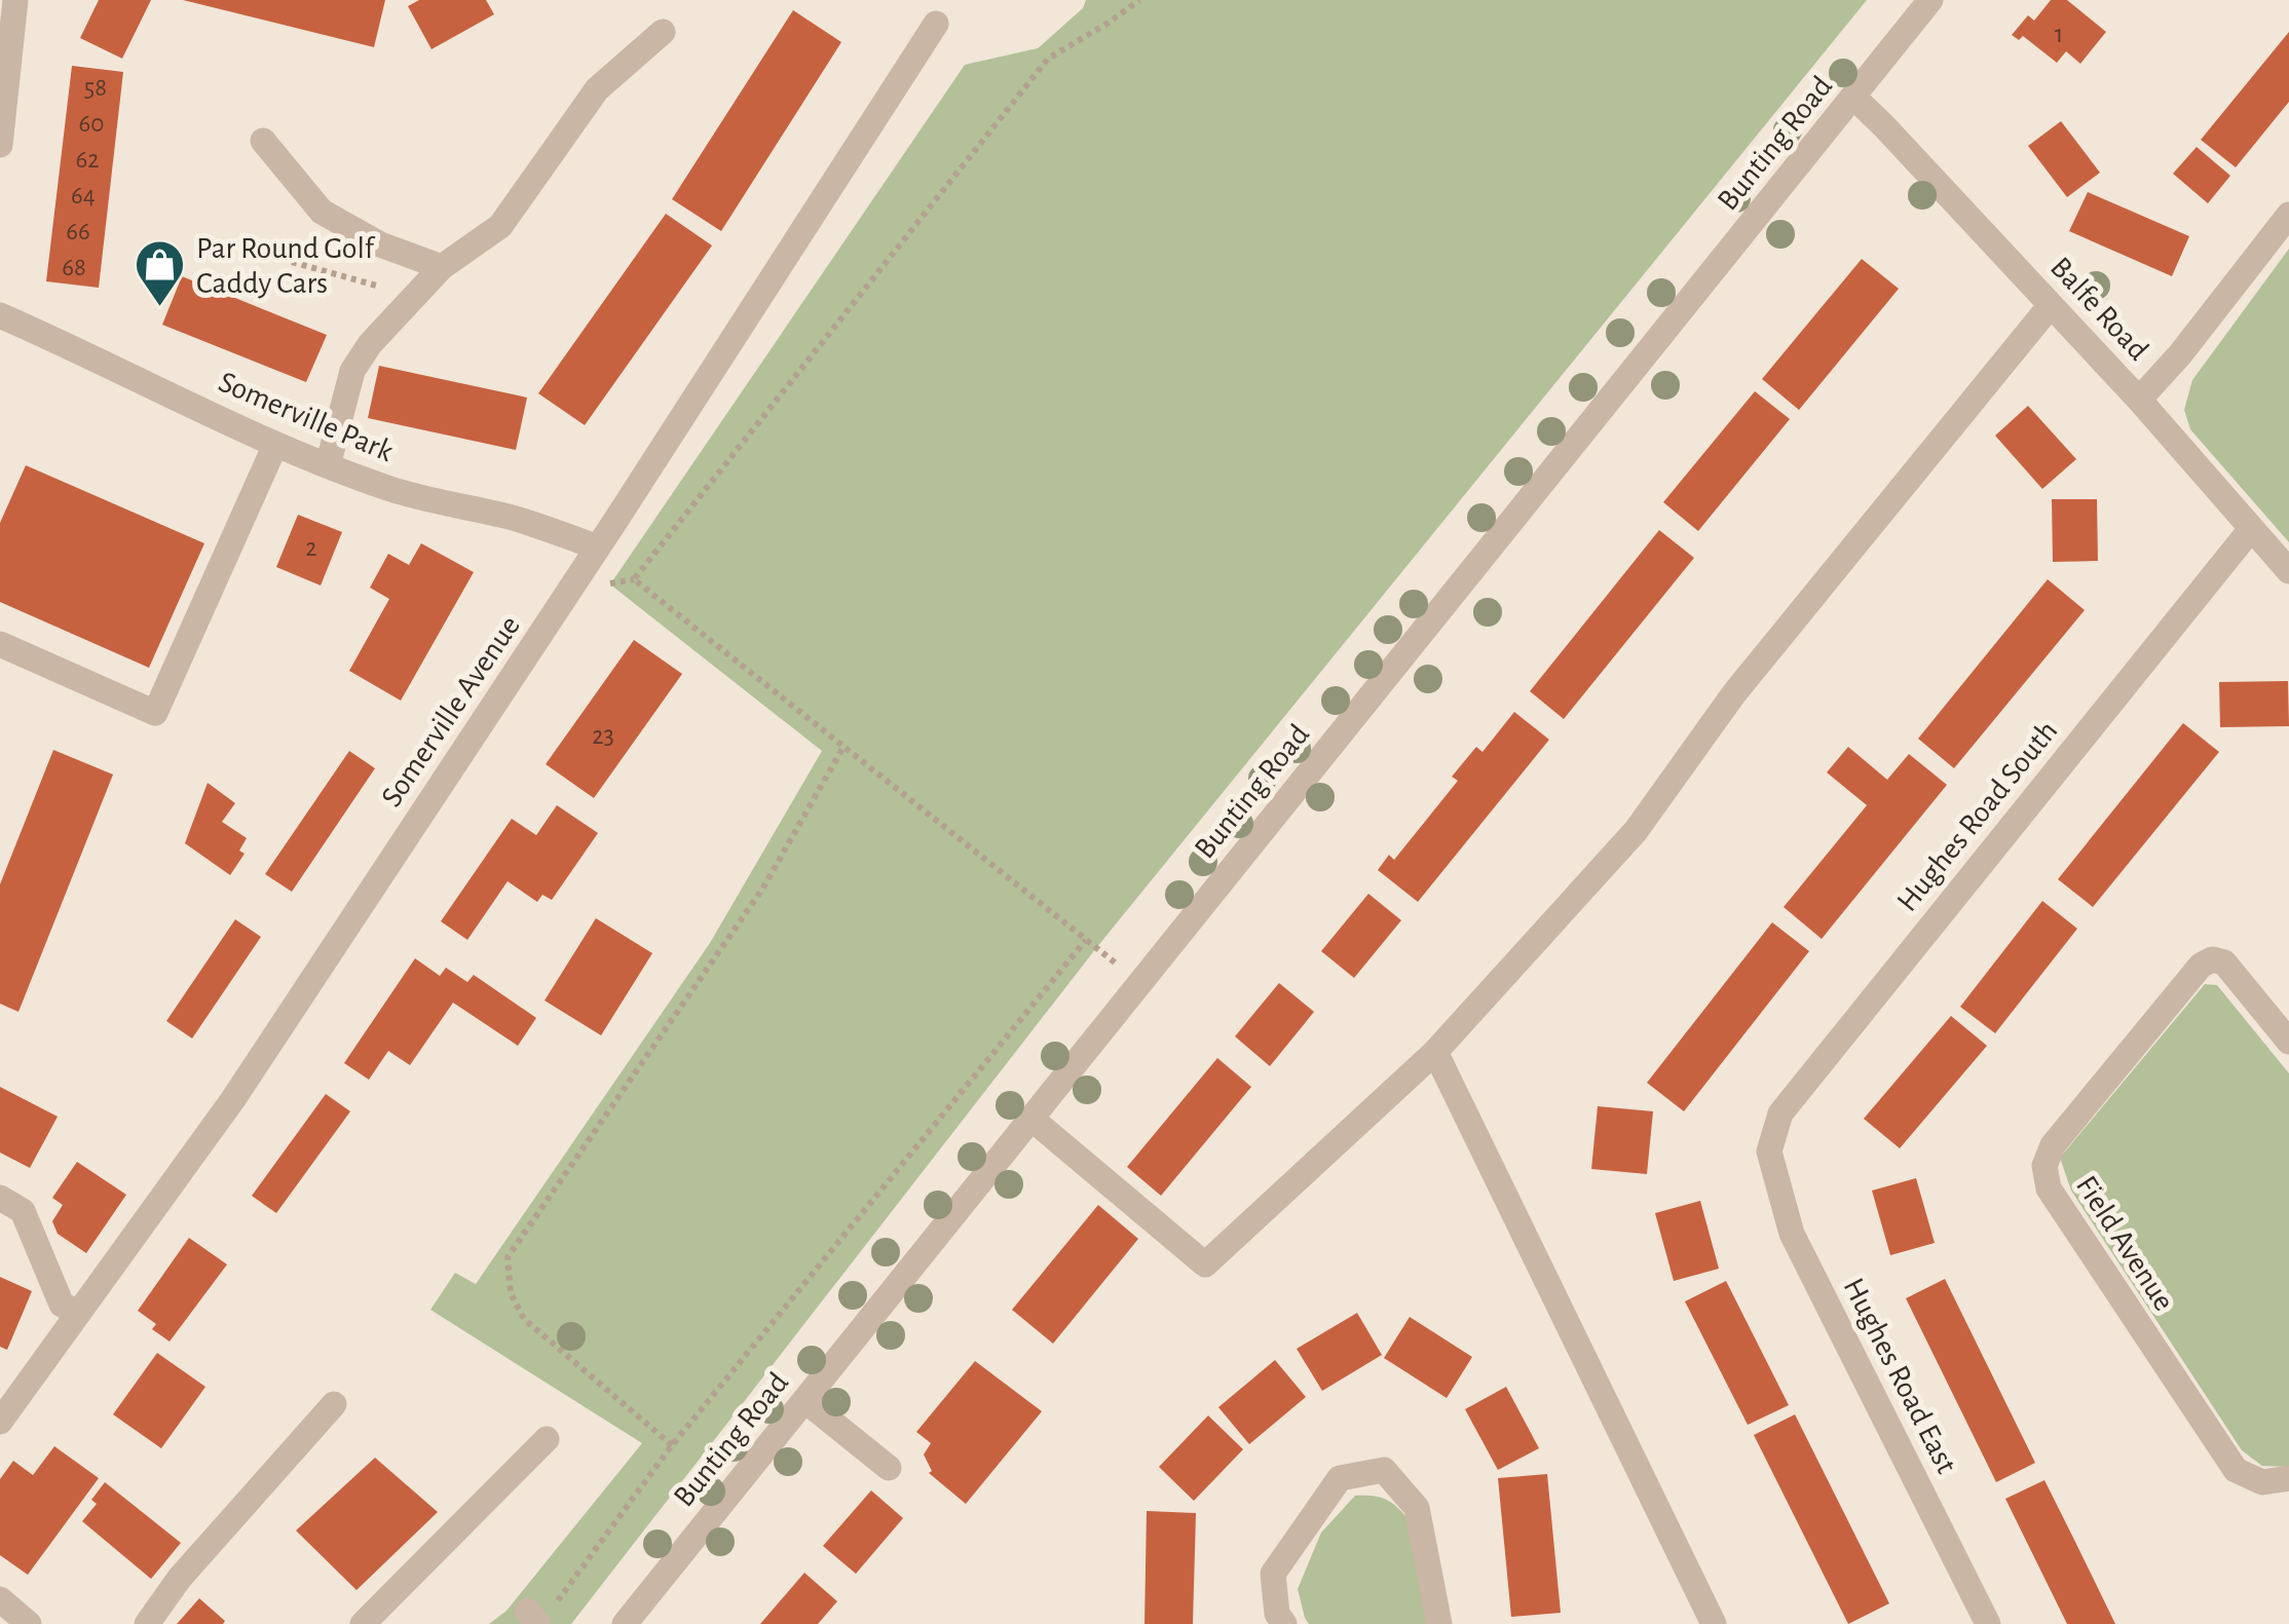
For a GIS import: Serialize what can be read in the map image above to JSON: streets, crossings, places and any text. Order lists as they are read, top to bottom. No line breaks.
{"streets":{"street":["Bunting Road","Balfe Road","Somerville Park","Somerville Avenue","Hughes Road South","Field Avenue","Hughes Road East"]},"crossings":[["Bunting Road","Balfe Road"],["Balfe Road","Hughes Road South"],["Somerville Park","Somerville Avenue"],["Hughes Road South","Hughes Road East"]],"places":{"shop":["Par Round Golf Caddy Cars"]},"house_numbers":["1","58","60","62","64","66","68","2","23"]}
